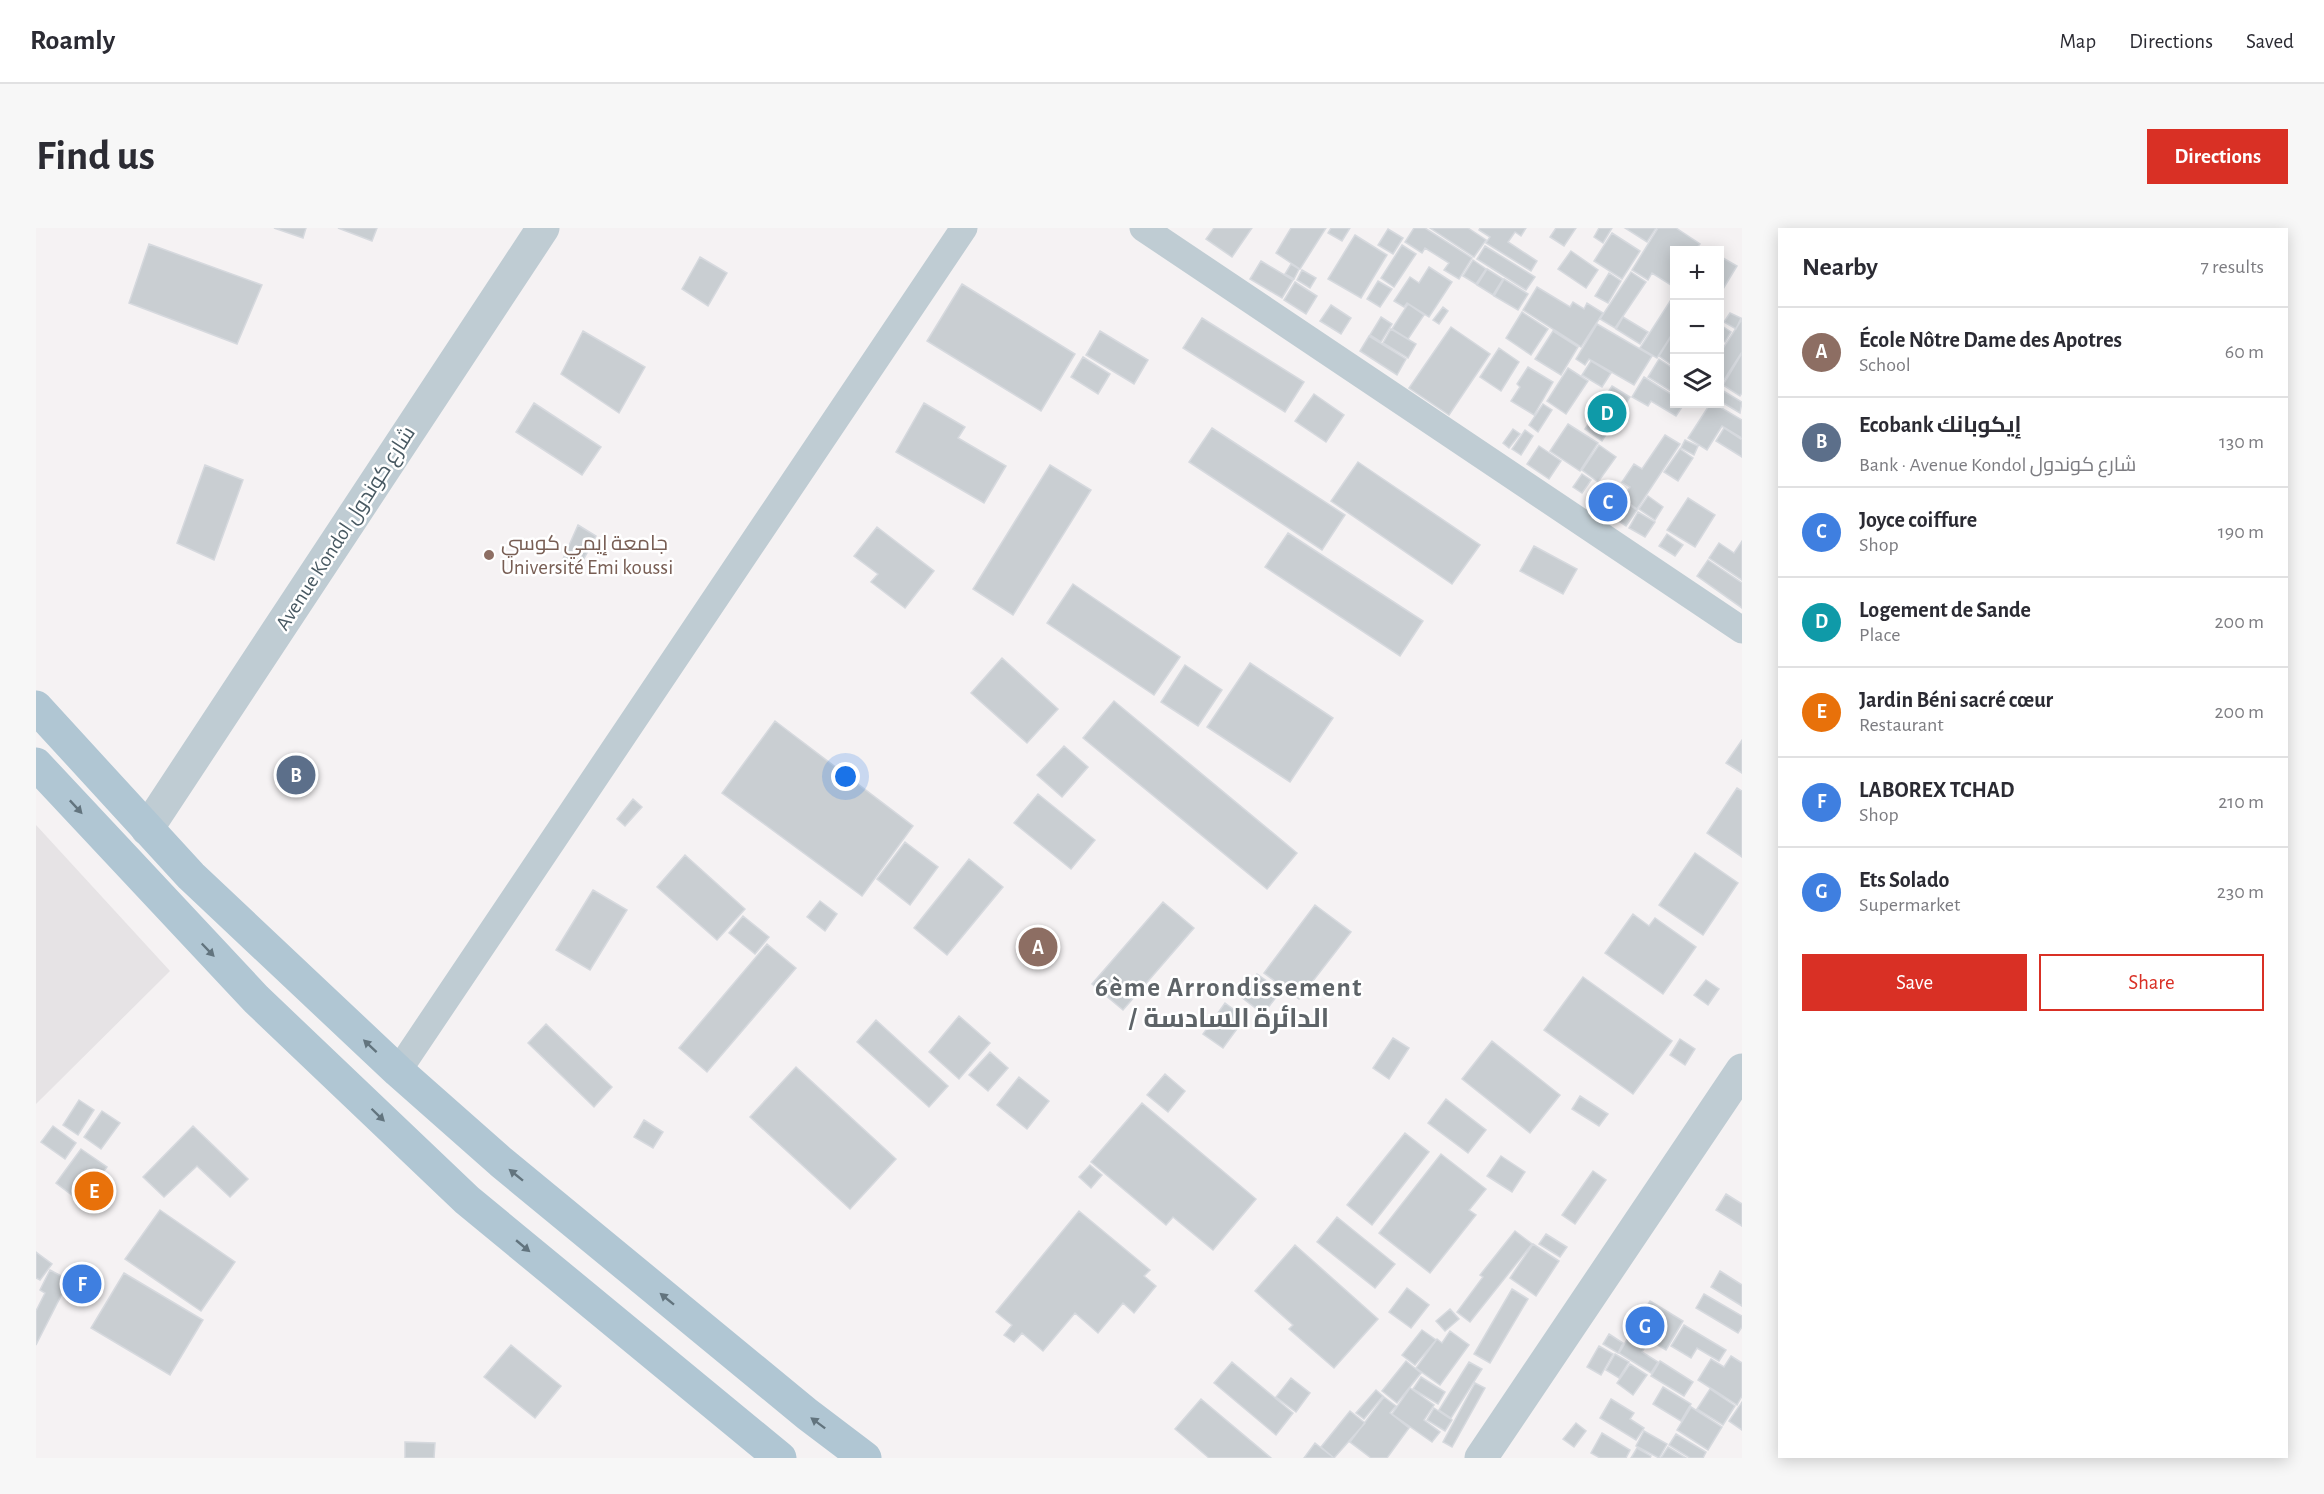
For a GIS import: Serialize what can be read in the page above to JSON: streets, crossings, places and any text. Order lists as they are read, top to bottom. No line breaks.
{"streets":{"street":["Avenue Kondol شارع كوندول"]},"districts":["6ème Arrondissement / الدائرة السادسة"],"places":["جامعة إيمي كوسي Université Emi koussi"],"page":{"header":"Roamly","nav":["Map","Directions","Saved"],"buttons":["Directions",["Save","Share"]],"title":"Find us","heading":["Nearby","7 results"],"map_buttons":["+","−"],"list":[{"mark":"A","name":"École Nôtre Dame des Apotres","note":"School","value":"60 m"},{"mark":"B","name":"Ecobank إيكوبانك","note":"Bank · Avenue Kondol شارع كوندول","value":"130 m"},{"mark":"C","name":"Joyce coiffure","note":"Shop","value":"190 m"},{"mark":"D","name":"Logement de Sande","note":"Place","value":"200 m"},{"mark":"E","name":"Jardin Béni sacré cœur","note":"Restaurant","value":"200 m"},{"mark":"F","name":"LABOREX TCHAD","note":"Shop","value":"210 m"},{"mark":"G","name":"Ets Solado","note":"Supermarket","value":"230 m"}],"pins":["D","C","B","A","E","F","G"]}}
